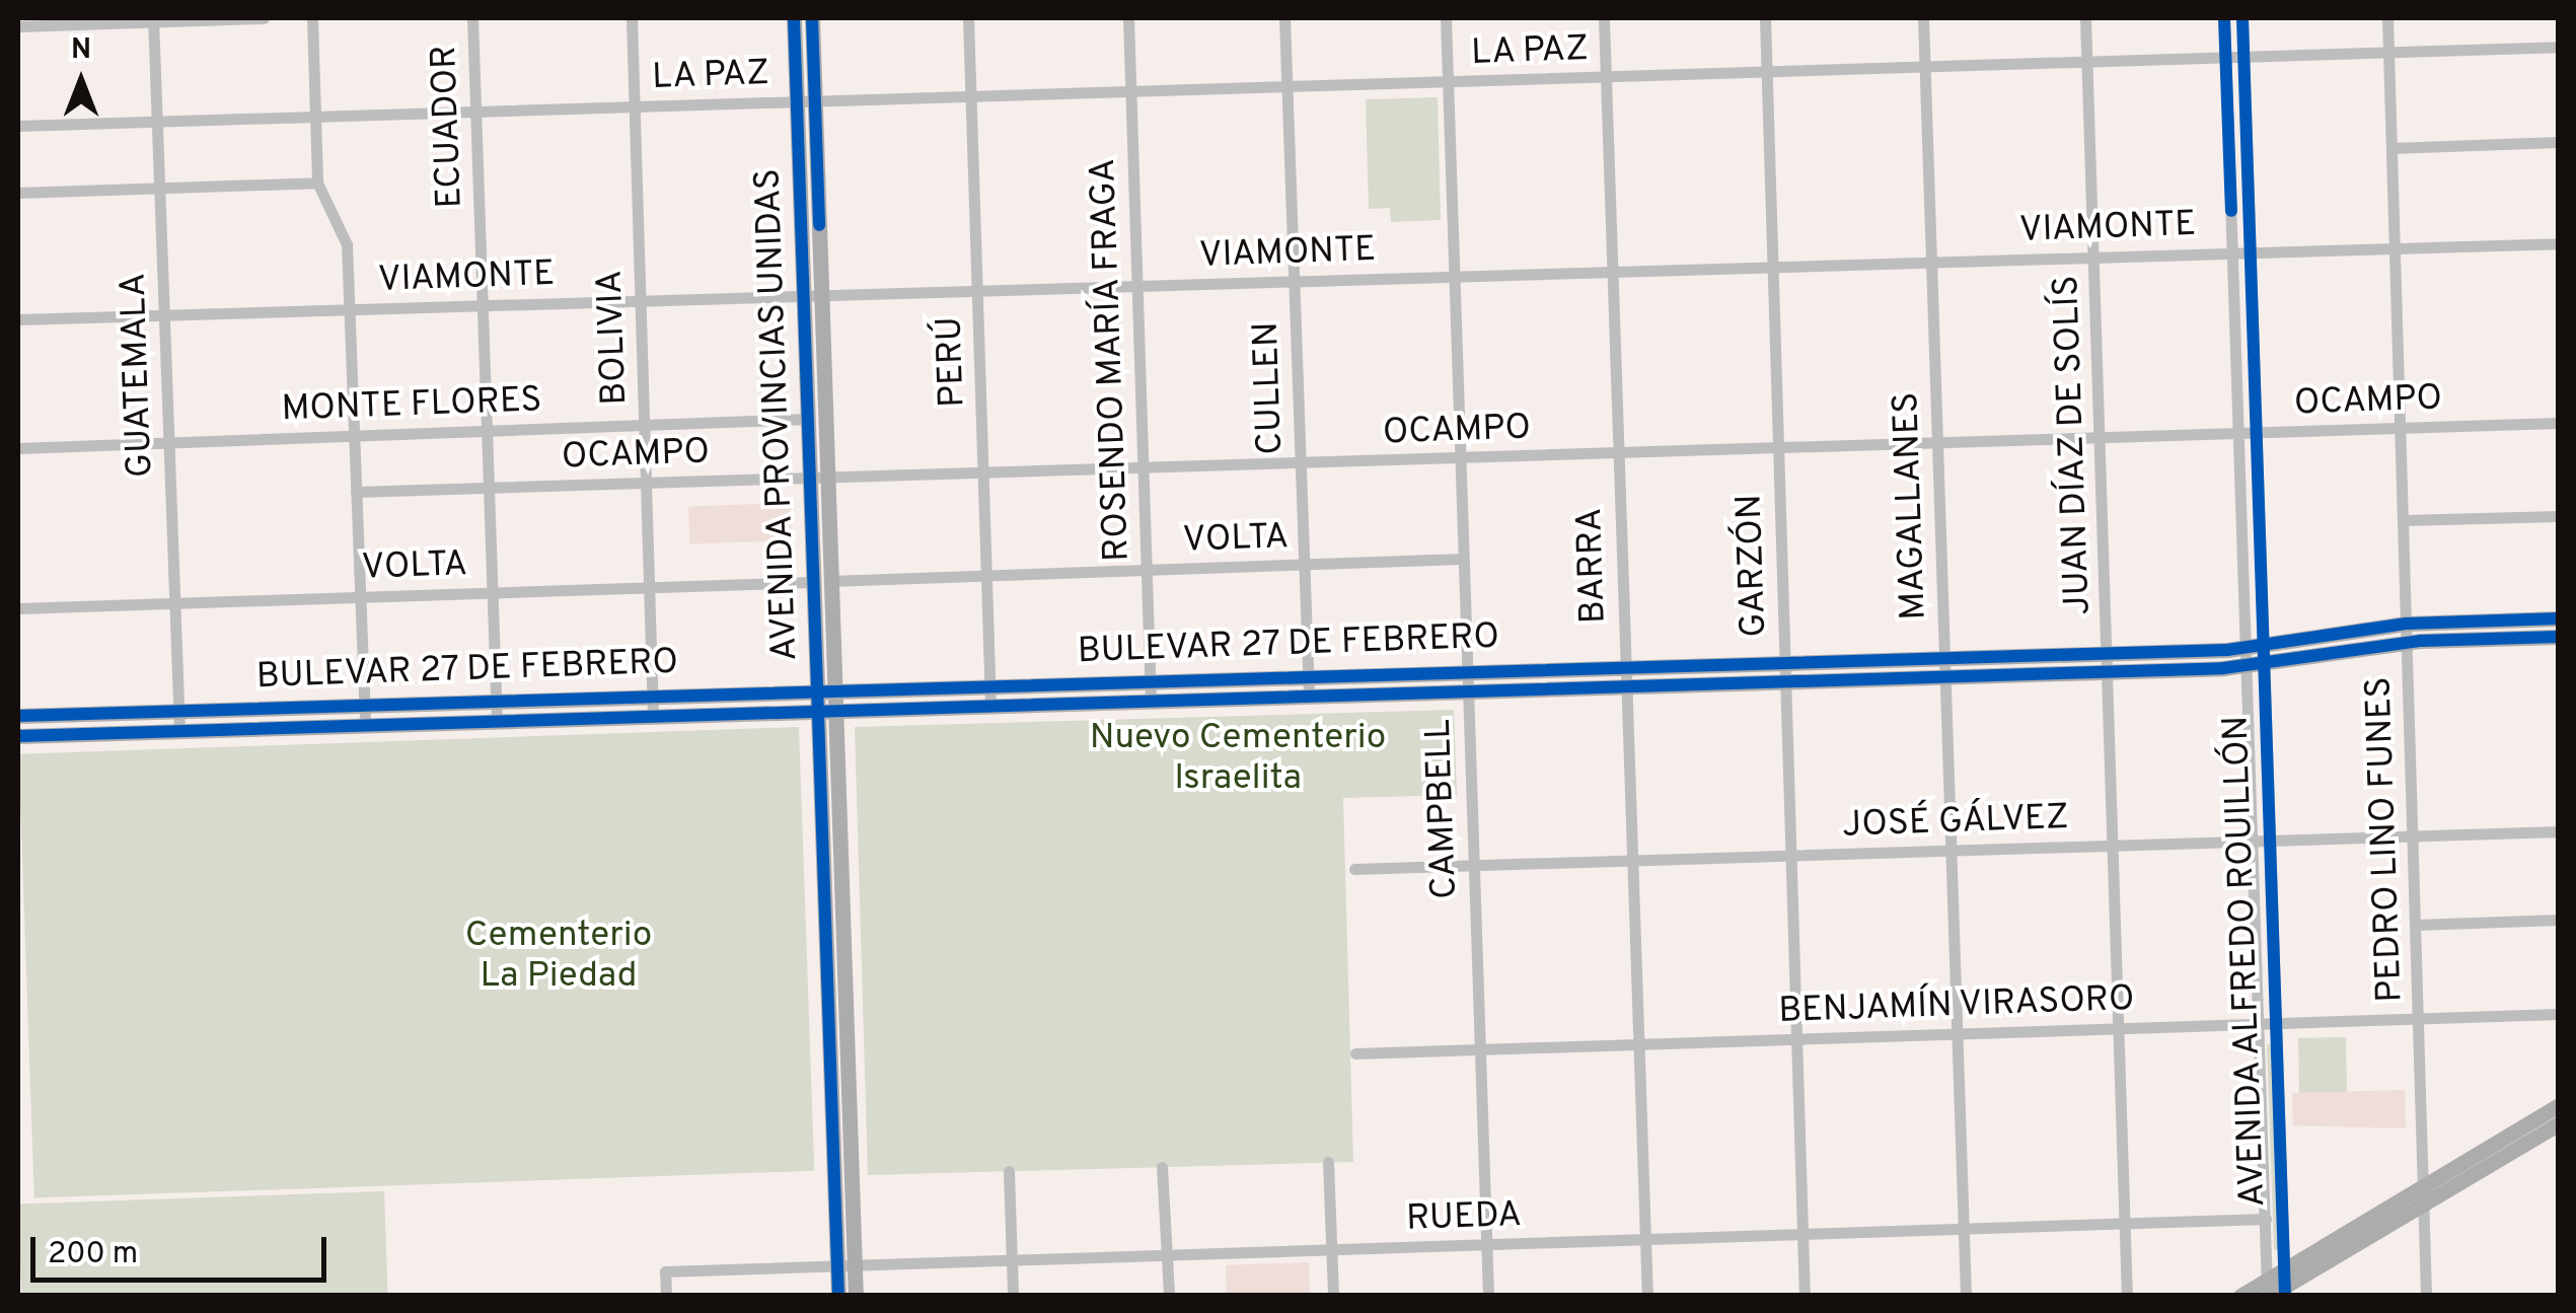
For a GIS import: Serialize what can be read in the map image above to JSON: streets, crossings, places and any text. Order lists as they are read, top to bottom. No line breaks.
{"streets":{"main road":["AVENIDA PROVINCIAS UNIDAS","BULEVAR 27 DE FEBRERO"],"street":["LA PAZ","ECUADOR","VIAMONTE","BOLIVIA","ROSENDO MARÍA FRAGA","PERÚ","GUATEMALA","CULLEN","OCAMPO","MONTE FLORES","JUAN DÍAZ DE SOLÍS","MAGALLANES","VOLTA","BARRA","GARZÓN","CAMPBELL","JOSÉ GÁLVEZ","PEDRO LINO FUNES","AVENIDA ALFREDO ROUILLÓN","BENJAMÍN VIRASORO","RUEDA"]},"crossings":[["LA PAZ","ECUADOR"],["LA PAZ","BOLIVIA"],["LA PAZ","ROSENDO MARÍA FRAGA"],["LA PAZ","PERÚ"],["LA PAZ","GUATEMALA"],["LA PAZ","CULLEN"],["LA PAZ","AVENIDA PROVINCIAS UNIDAS"],["LA PAZ","JUAN DÍAZ DE SOLÍS"],["LA PAZ","MAGALLANES"],["LA PAZ","BARRA"],["LA PAZ","GARZÓN"],["LA PAZ","CAMPBELL"],["LA PAZ","PEDRO LINO FUNES"],["LA PAZ","AVENIDA ALFREDO ROUILLÓN"],["ECUADOR","VIAMONTE"],["ECUADOR","OCAMPO"],["ECUADOR","MONTE FLORES"],["ECUADOR","VOLTA"],["ECUADOR","BULEVAR 27 DE FEBRERO"],["VIAMONTE","BOLIVIA"],["VIAMONTE","ROSENDO MARÍA FRAGA"],["VIAMONTE","PERÚ"],["VIAMONTE","GUATEMALA"],["VIAMONTE","CULLEN"],["VIAMONTE","AVENIDA PROVINCIAS UNIDAS"],["VIAMONTE","JUAN DÍAZ DE SOLÍS"],["VIAMONTE","MAGALLANES"],["VIAMONTE","BARRA"],["VIAMONTE","GARZÓN"],["VIAMONTE","CAMPBELL"],["VIAMONTE","PEDRO LINO FUNES"],["VIAMONTE","AVENIDA ALFREDO ROUILLÓN"],["BOLIVIA","OCAMPO"],["BOLIVIA","MONTE FLORES"],["BOLIVIA","VOLTA"],["BOLIVIA","BULEVAR 27 DE FEBRERO"],["ROSENDO MARÍA FRAGA","OCAMPO"],["ROSENDO MARÍA FRAGA","VOLTA"],["ROSENDO MARÍA FRAGA","BULEVAR 27 DE FEBRERO"],["PERÚ","OCAMPO"],["PERÚ","VOLTA"],["PERÚ","BULEVAR 27 DE FEBRERO"],["GUATEMALA","MONTE FLORES"],["GUATEMALA","VOLTA"],["GUATEMALA","BULEVAR 27 DE FEBRERO"],["CULLEN","OCAMPO"],["CULLEN","VOLTA"],["CULLEN","BULEVAR 27 DE FEBRERO"],["OCAMPO","AVENIDA PROVINCIAS UNIDAS"],["OCAMPO","JUAN DÍAZ DE SOLÍS"],["OCAMPO","MAGALLANES"],["OCAMPO","BARRA"],["OCAMPO","GARZÓN"],["OCAMPO","CAMPBELL"],["OCAMPO","PEDRO LINO FUNES"],["OCAMPO","AVENIDA ALFREDO ROUILLÓN"],["MONTE FLORES","AVENIDA PROVINCIAS UNIDAS"],["AVENIDA PROVINCIAS UNIDAS","VOLTA"],["AVENIDA PROVINCIAS UNIDAS","BULEVAR 27 DE FEBRERO"],["AVENIDA PROVINCIAS UNIDAS","RUEDA"],["JUAN DÍAZ DE SOLÍS","BULEVAR 27 DE FEBRERO"],["JUAN DÍAZ DE SOLÍS","JOSÉ GÁLVEZ"],["JUAN DÍAZ DE SOLÍS","BENJAMÍN VIRASORO"],["JUAN DÍAZ DE SOLÍS","RUEDA"],["MAGALLANES","BULEVAR 27 DE FEBRERO"],["MAGALLANES","JOSÉ GÁLVEZ"],["MAGALLANES","BENJAMÍN VIRASORO"],["MAGALLANES","RUEDA"],["VOLTA","CAMPBELL"],["BARRA","BULEVAR 27 DE FEBRERO"],["BARRA","JOSÉ GÁLVEZ"],["BARRA","BENJAMÍN VIRASORO"],["BARRA","RUEDA"],["GARZÓN","BULEVAR 27 DE FEBRERO"],["GARZÓN","JOSÉ GÁLVEZ"],["GARZÓN","BENJAMÍN VIRASORO"],["GARZÓN","RUEDA"],["BULEVAR 27 DE FEBRERO","CAMPBELL"],["BULEVAR 27 DE FEBRERO","PEDRO LINO FUNES"],["BULEVAR 27 DE FEBRERO","AVENIDA ALFREDO ROUILLÓN"],["CAMPBELL","JOSÉ GÁLVEZ"],["CAMPBELL","BENJAMÍN VIRASORO"],["CAMPBELL","RUEDA"],["JOSÉ GÁLVEZ","PEDRO LINO FUNES"],["JOSÉ GÁLVEZ","AVENIDA ALFREDO ROUILLÓN"],["PEDRO LINO FUNES","BENJAMÍN VIRASORO"],["AVENIDA ALFREDO ROUILLÓN","BENJAMÍN VIRASORO"],["AVENIDA ALFREDO ROUILLÓN","RUEDA"]],"parks":["Nuevo Cementerio Israelita","Cementerio La Piedad"],"scale_bar":"200 m","north":"top"}
